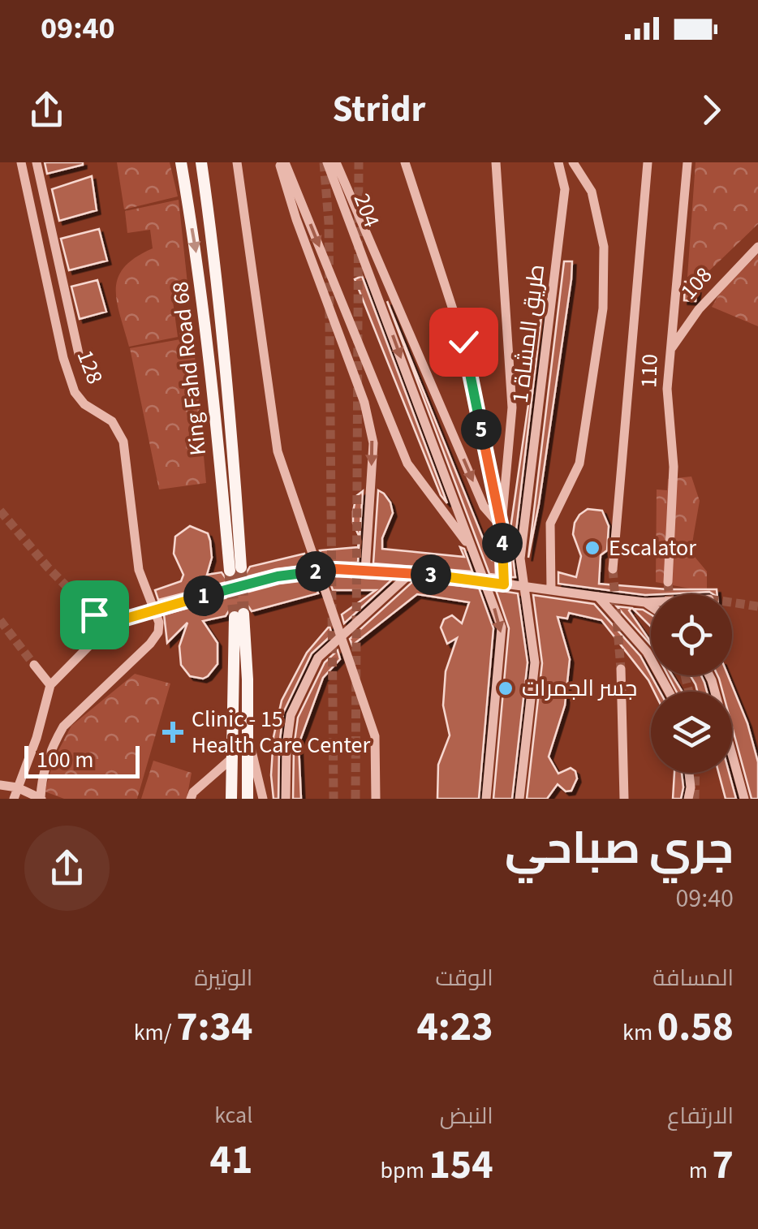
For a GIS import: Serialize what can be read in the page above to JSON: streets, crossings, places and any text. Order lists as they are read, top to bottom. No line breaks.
{"streets":{"main road":["King Fahd Road 68"],"street":["204","108","طريق المشاة 1","128","110"]},"crossings":[["108","110"]],"places":{"other":["Escalator","جسر الجمرات"],"health":["Clinic - 15 Health Care Center"]},"scale_bar":"100 m","page":{"status":"09:40","header":"Stridr","pins":["5","4","2","3","1"],"scale":"100 m","heading":["جري صباحي","09:40"],"stats":[["المسافة","0.58 km"],["الوقت","4:23"],["الوتيرة","7:34 /km"],["الارتفاع","7 m"],["النبض","154 bpm"],["kcal","41"]]}}
